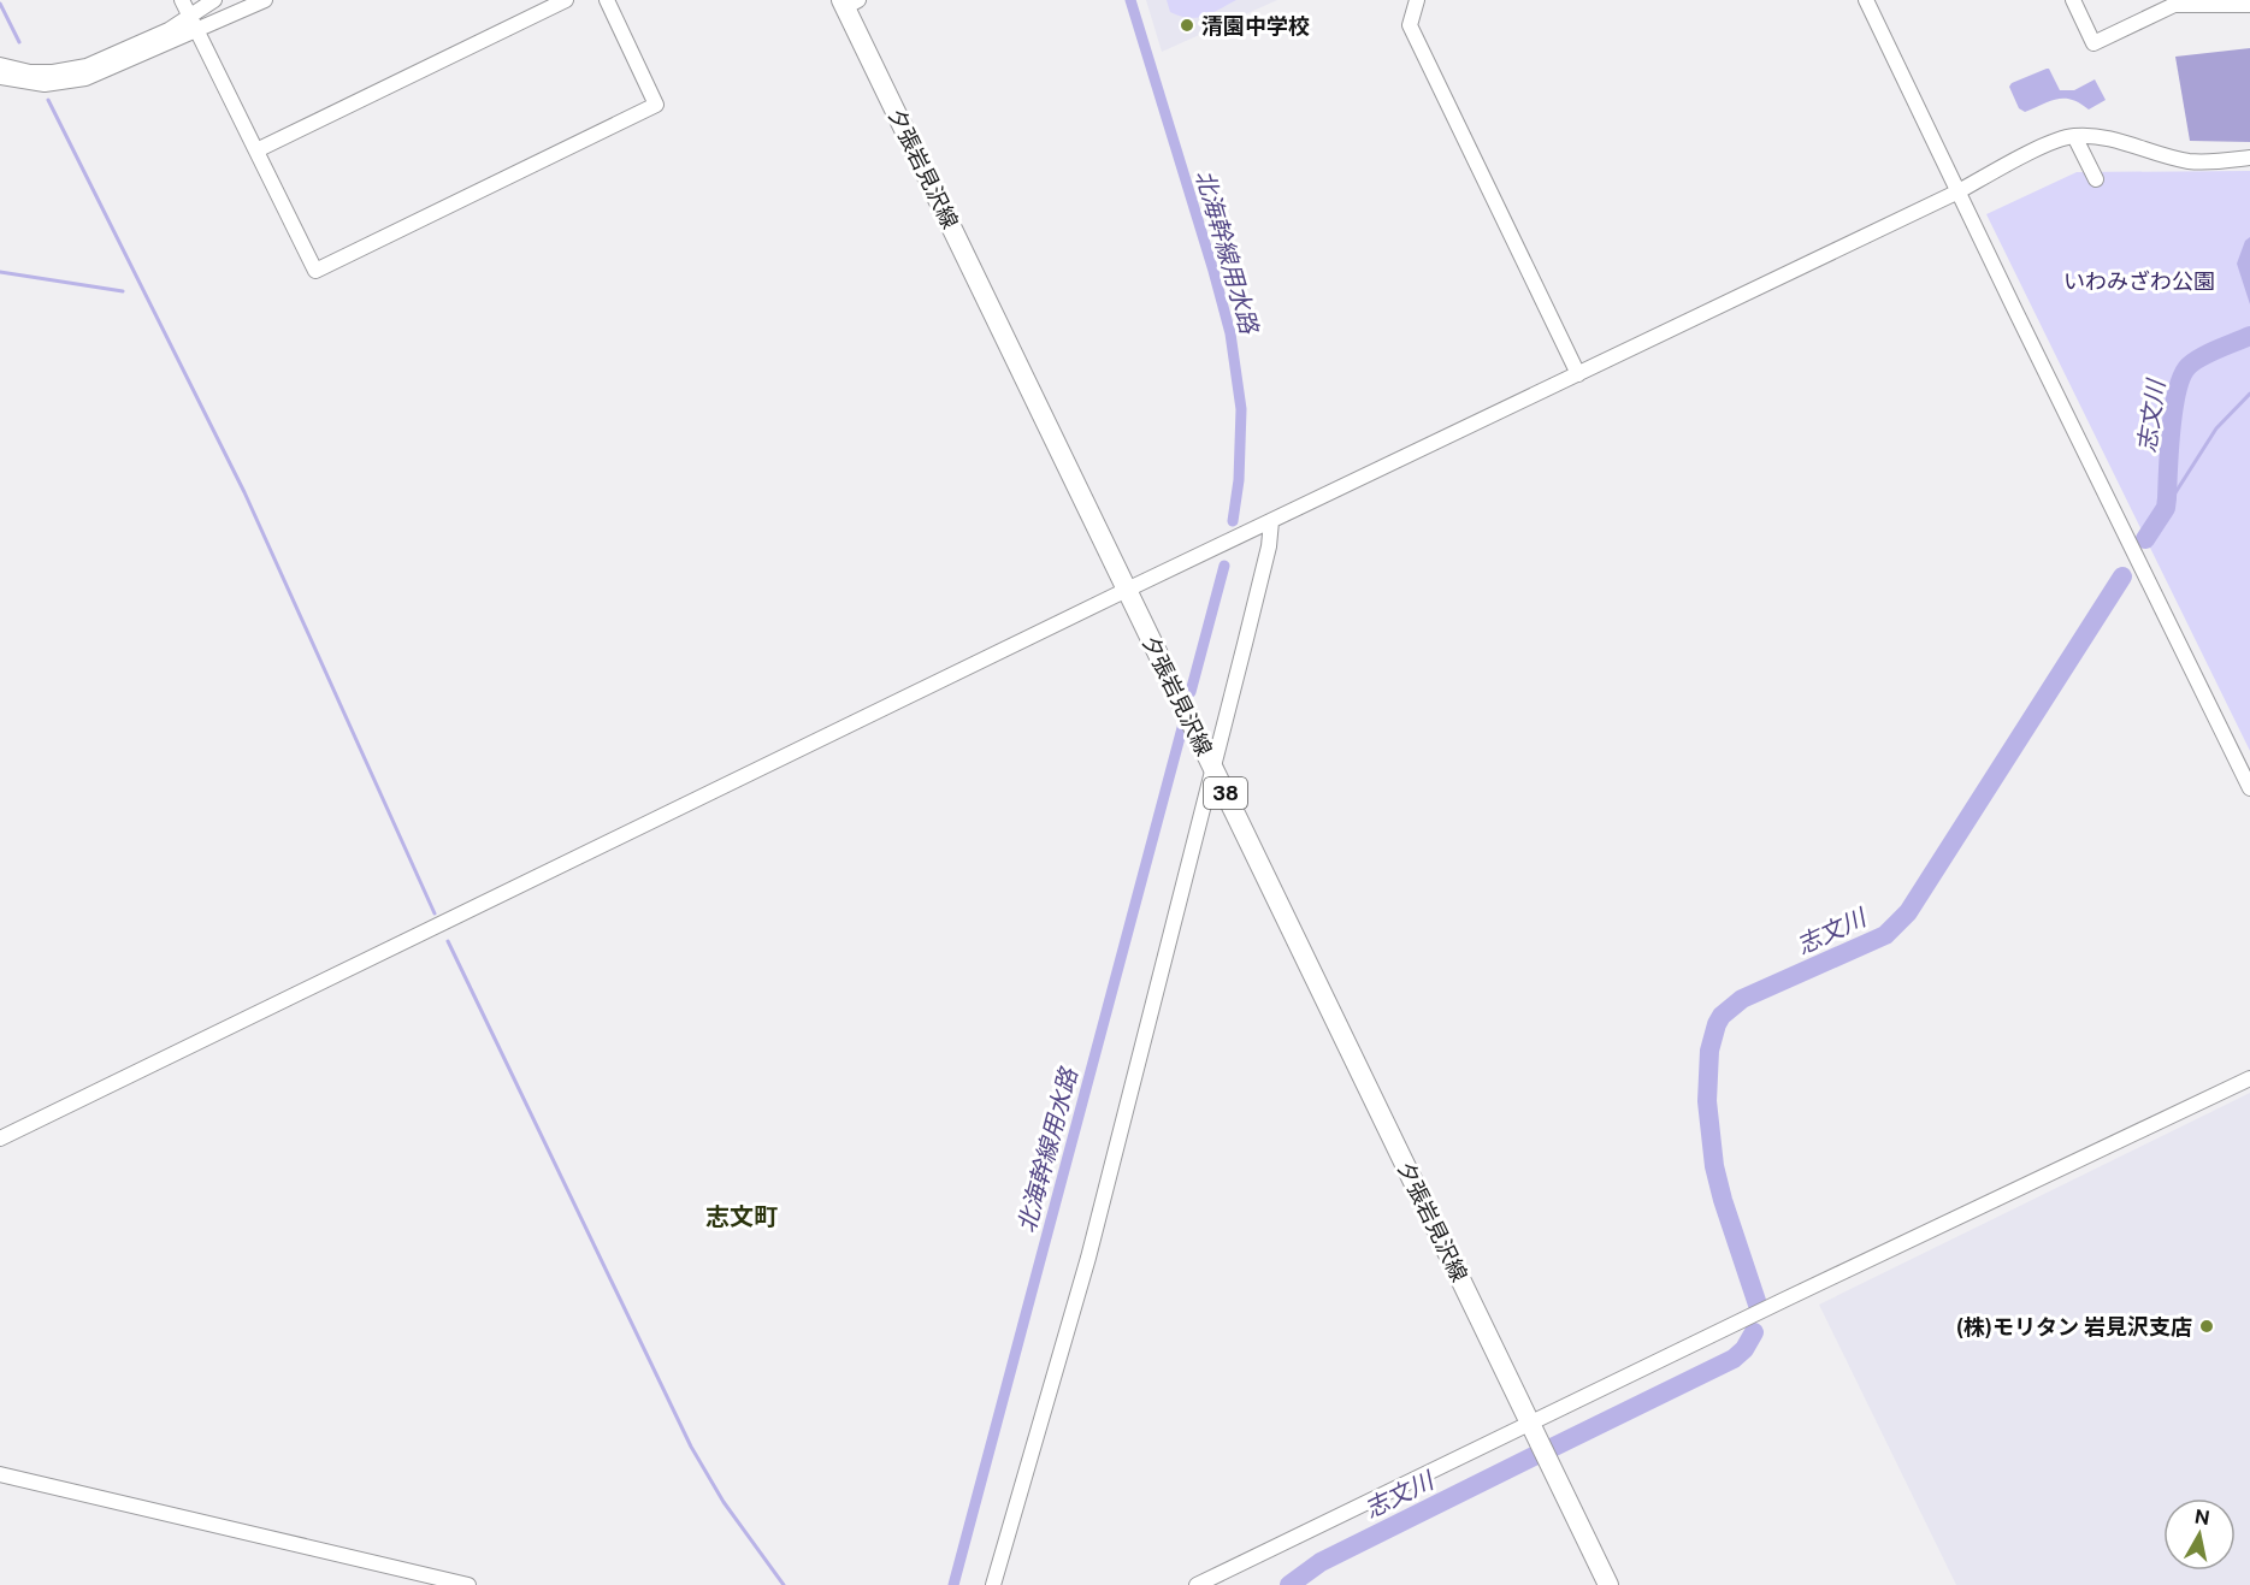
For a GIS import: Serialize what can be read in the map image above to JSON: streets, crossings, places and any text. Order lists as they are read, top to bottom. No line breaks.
{"streets":{"main road":["夕張岩見沢線","38"]},"districts":["志文町"],"water":["北海幹線用水路","志文川"],"parks":["いわみざわ公園"],"places":["清園中学校","(株)モリタン 岩見沢支店"],"north":"top"}
